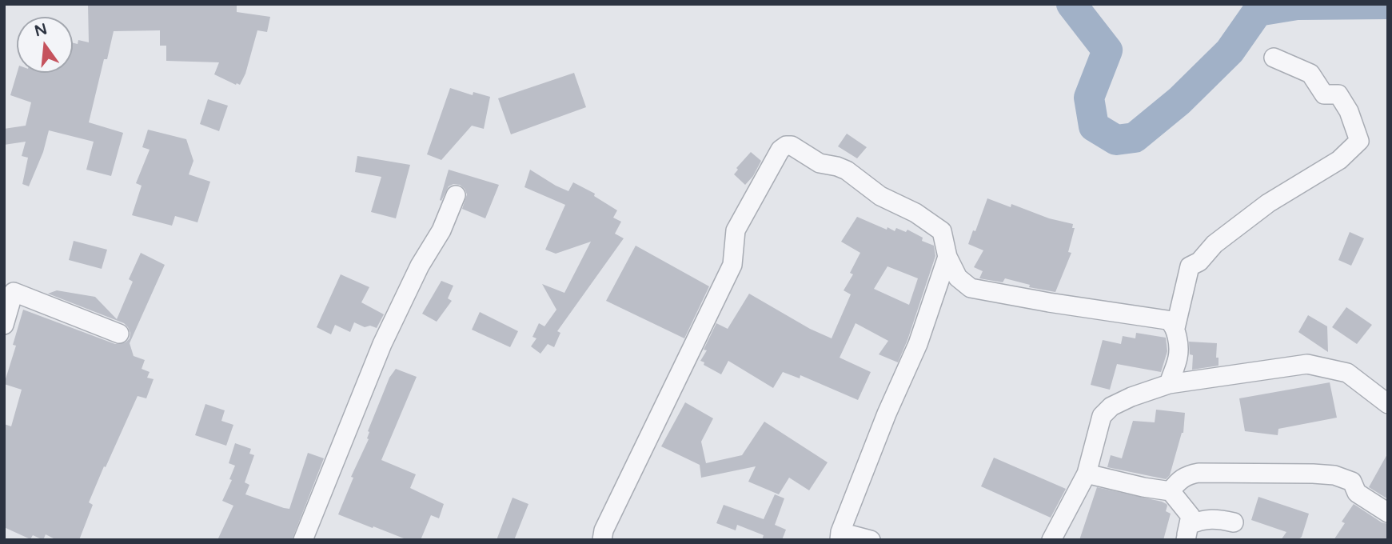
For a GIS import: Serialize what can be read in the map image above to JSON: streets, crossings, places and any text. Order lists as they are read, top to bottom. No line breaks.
{"north":"top"}
